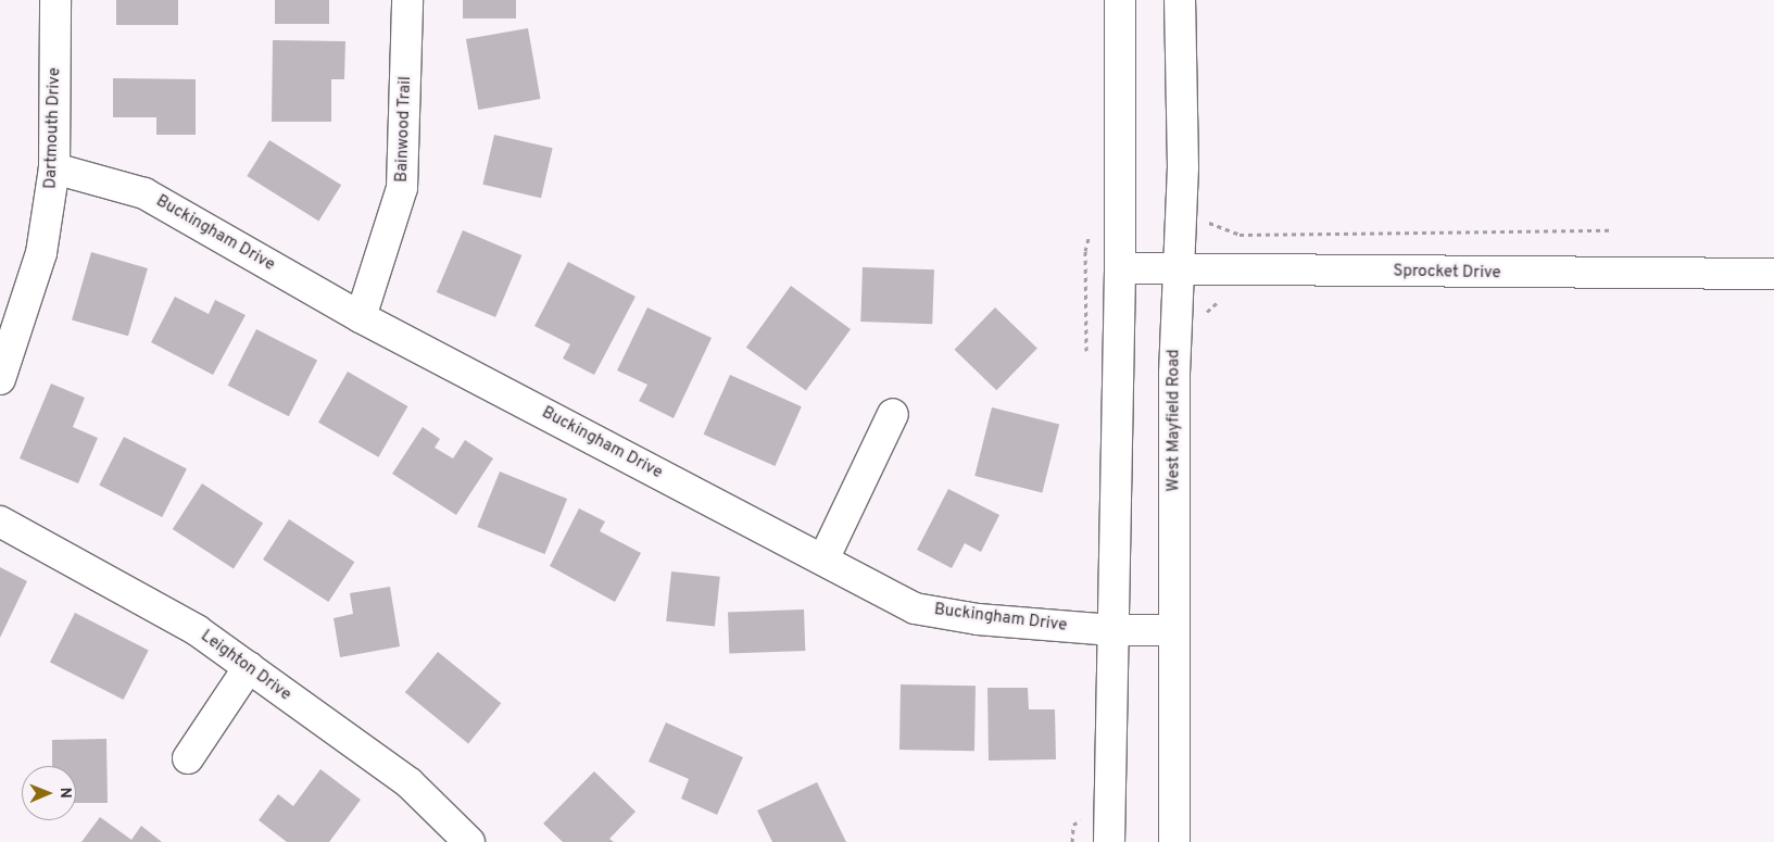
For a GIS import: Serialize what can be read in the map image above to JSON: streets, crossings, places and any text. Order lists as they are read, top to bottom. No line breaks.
{"streets":{"street":["Dartmouth Drive","Bainwood Trail","Buckingham Drive","Sprocket Drive","West Mayfield Road","Leighton Drive"]},"crossings":[["Dartmouth Drive","Buckingham Drive"],["Bainwood Trail","Buckingham Drive"],["Buckingham Drive","West Mayfield Road"],["Sprocket Drive","West Mayfield Road"]],"north":"right"}
